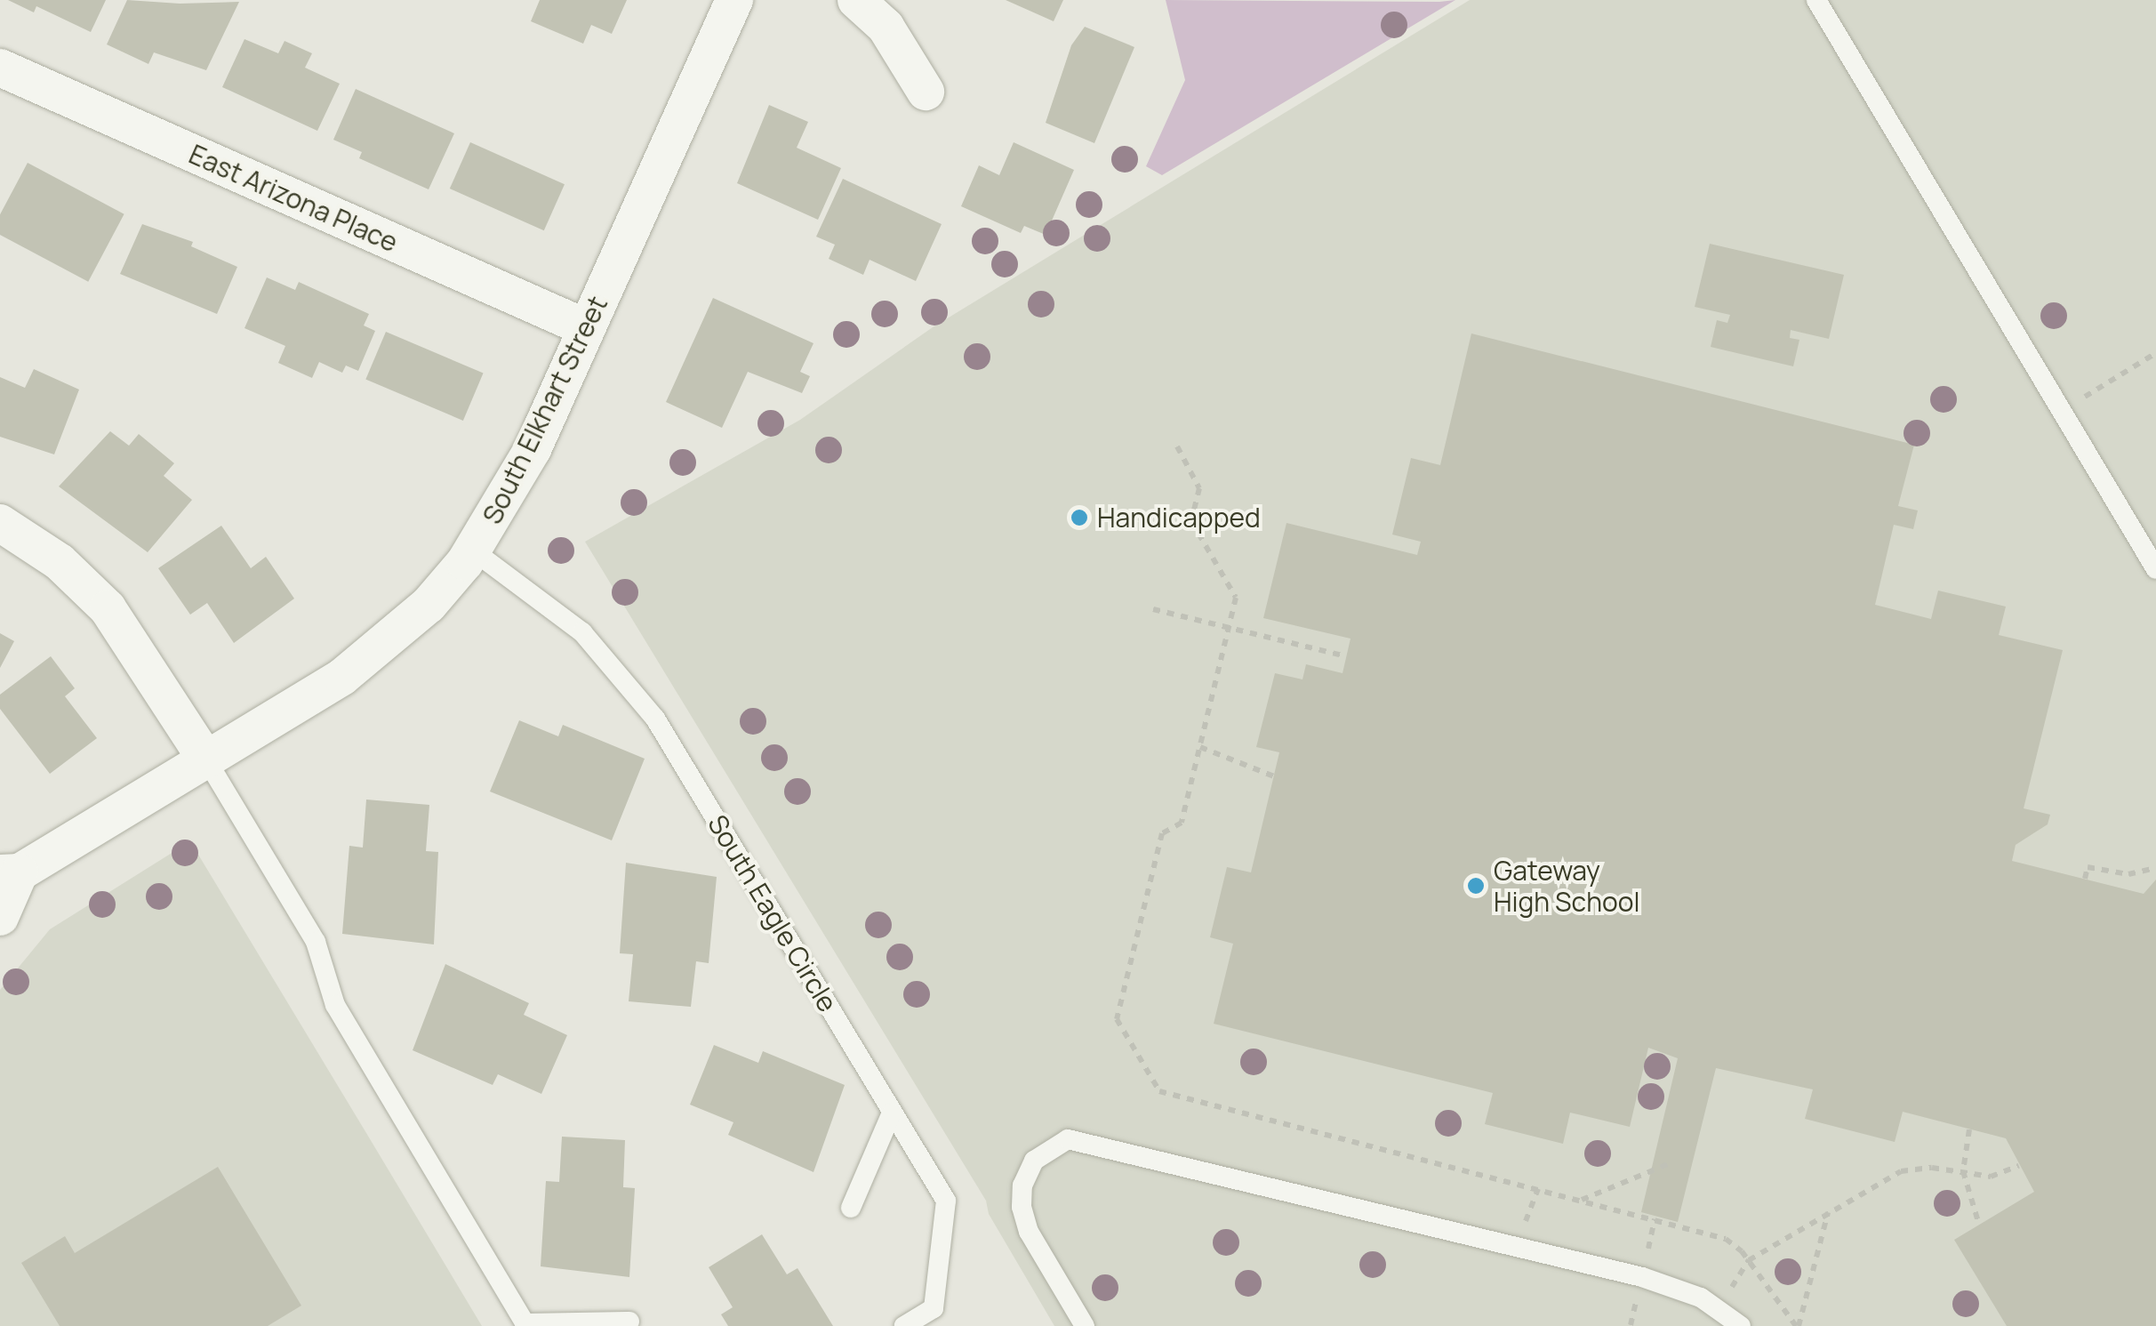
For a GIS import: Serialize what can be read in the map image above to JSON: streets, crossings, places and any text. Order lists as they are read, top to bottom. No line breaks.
{"streets":{"street":["East Arizona Place","South Elkhart Street"],"lane":["South Eagle Circle"]},"crossings":[["East Arizona Place","South Elkhart Street"],["South Elkhart Street","South Eagle Circle"]],"places":["Handicapped","Gateway High School"]}
